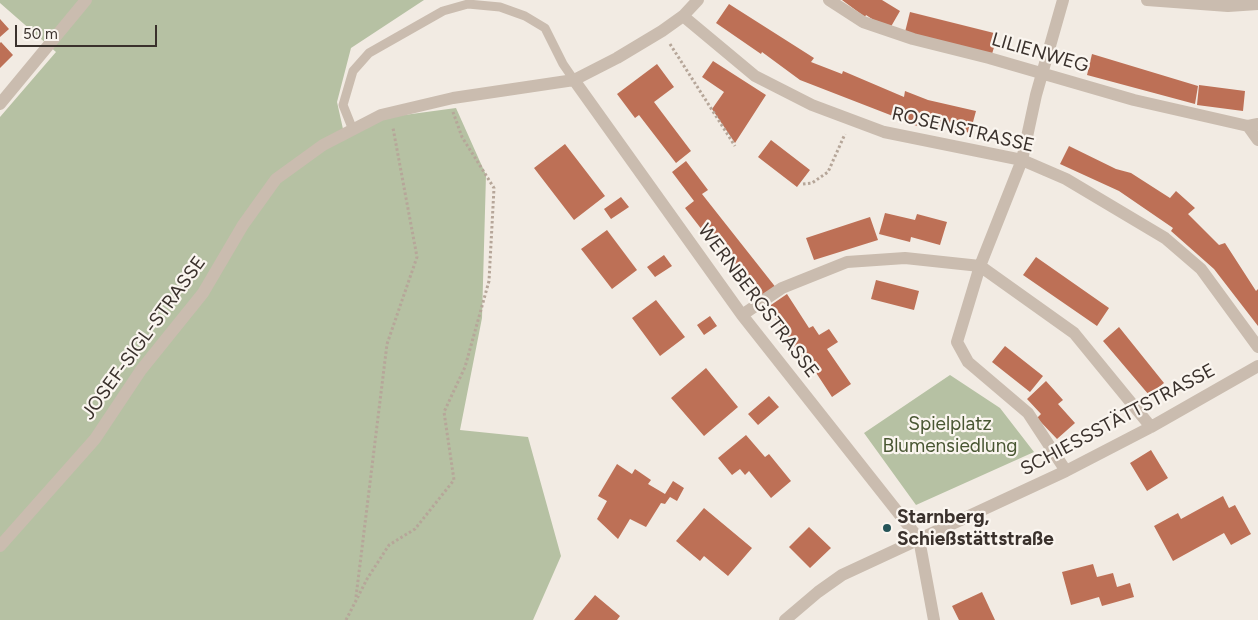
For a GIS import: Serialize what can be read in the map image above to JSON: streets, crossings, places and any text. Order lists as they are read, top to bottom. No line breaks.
{"streets":{"street":["LILIENWEG","ROSENSTRASSE","WERNBERGSTRASSE","JOSEF-SIGL-STRASSE","SCHIESSSTÄTTSTRASSE"]},"crossings":[["ROSENSTRASSE","JOSEF-SIGL-STRASSE"],["WERNBERGSTRASSE","JOSEF-SIGL-STRASSE"],["WERNBERGSTRASSE","SCHIESSSTÄTTSTRASSE"]],"parks":["Spielplatz Blumensiedlung"],"places":["Starnberg, Schießstättstraße"],"scale_bar":"50 m"}
